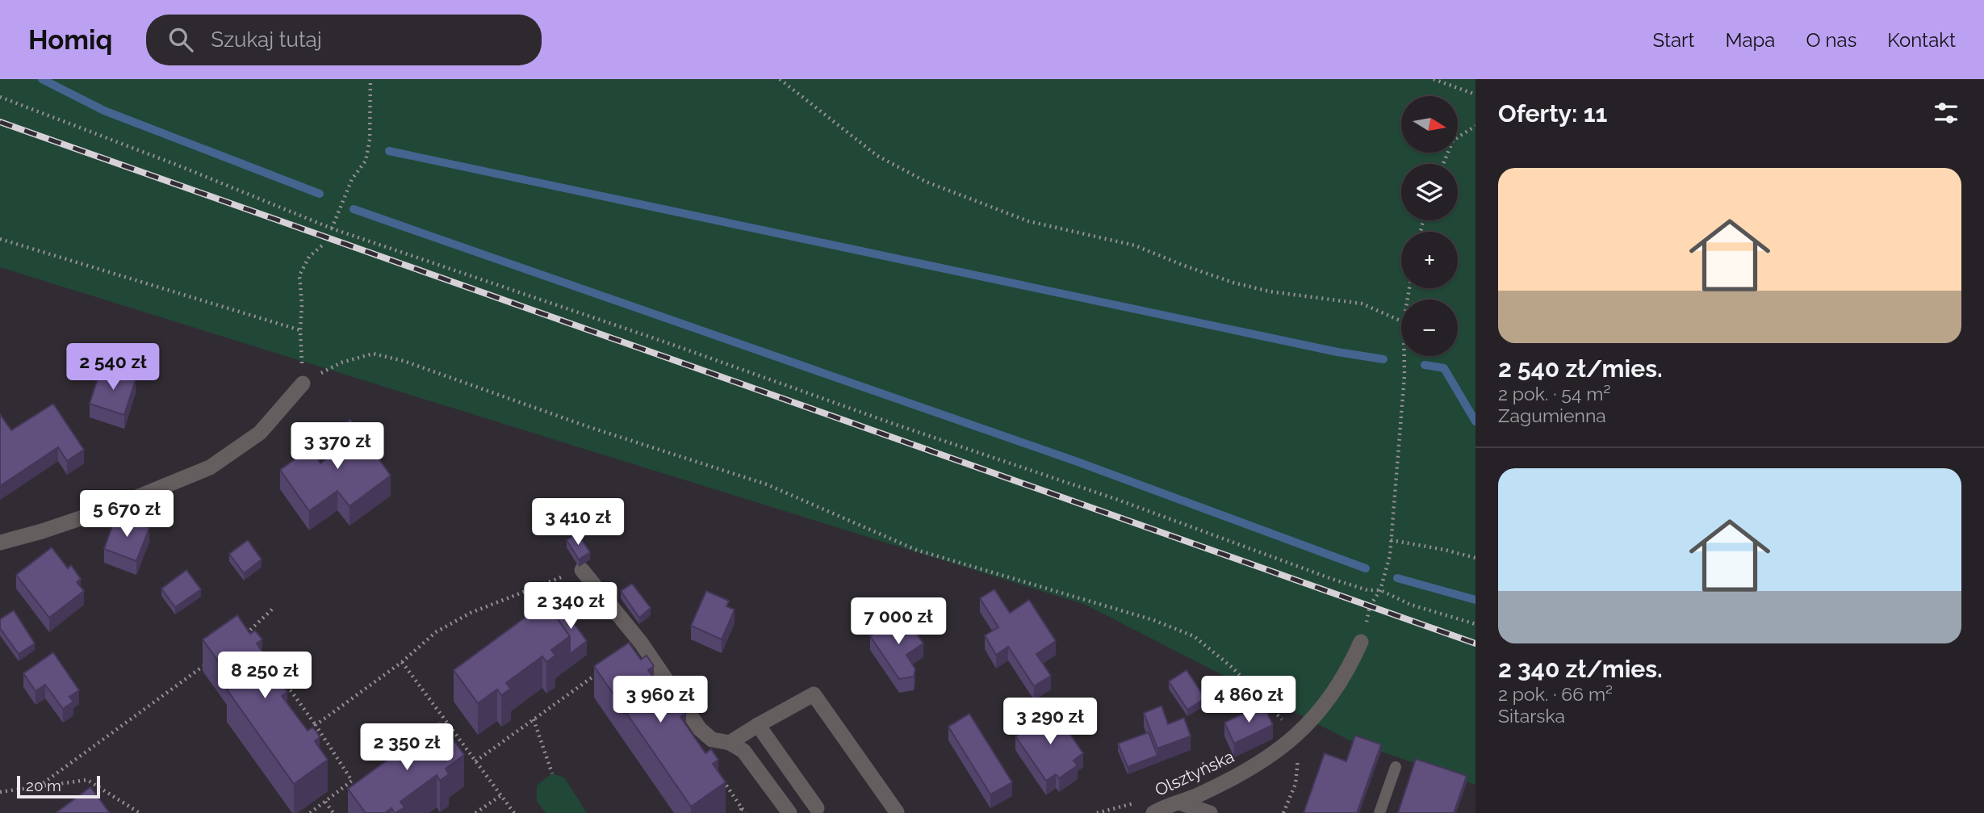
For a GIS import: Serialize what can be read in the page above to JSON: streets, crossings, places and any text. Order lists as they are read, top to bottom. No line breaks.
{"streets":{"street":["Olsztyńska"]},"scale_bar":"20 m","north":"right","page":{"header":"Homiq","search":"Szukaj tutaj","nav":["Start","Mapa","O nas","Kontakt"],"heading":"Oferty: 11","map_buttons":["+","−"],"list":[{"name":"2 540 zł/mies.","note":"2 pok. · 54 m² · Zagumienna"},{"name":"2 340 zł/mies.","note":"2 pok. · 66 m² · Sitarska"}],"price":["2 540 zł","3 370 zł","5 670 zł","3 410 zł","2 340 zł","7 000 zł","8 250 zł","3 960 zł","4 860 zł","3 290 zł","2 350 zł"],"scale":"20 m"}}
